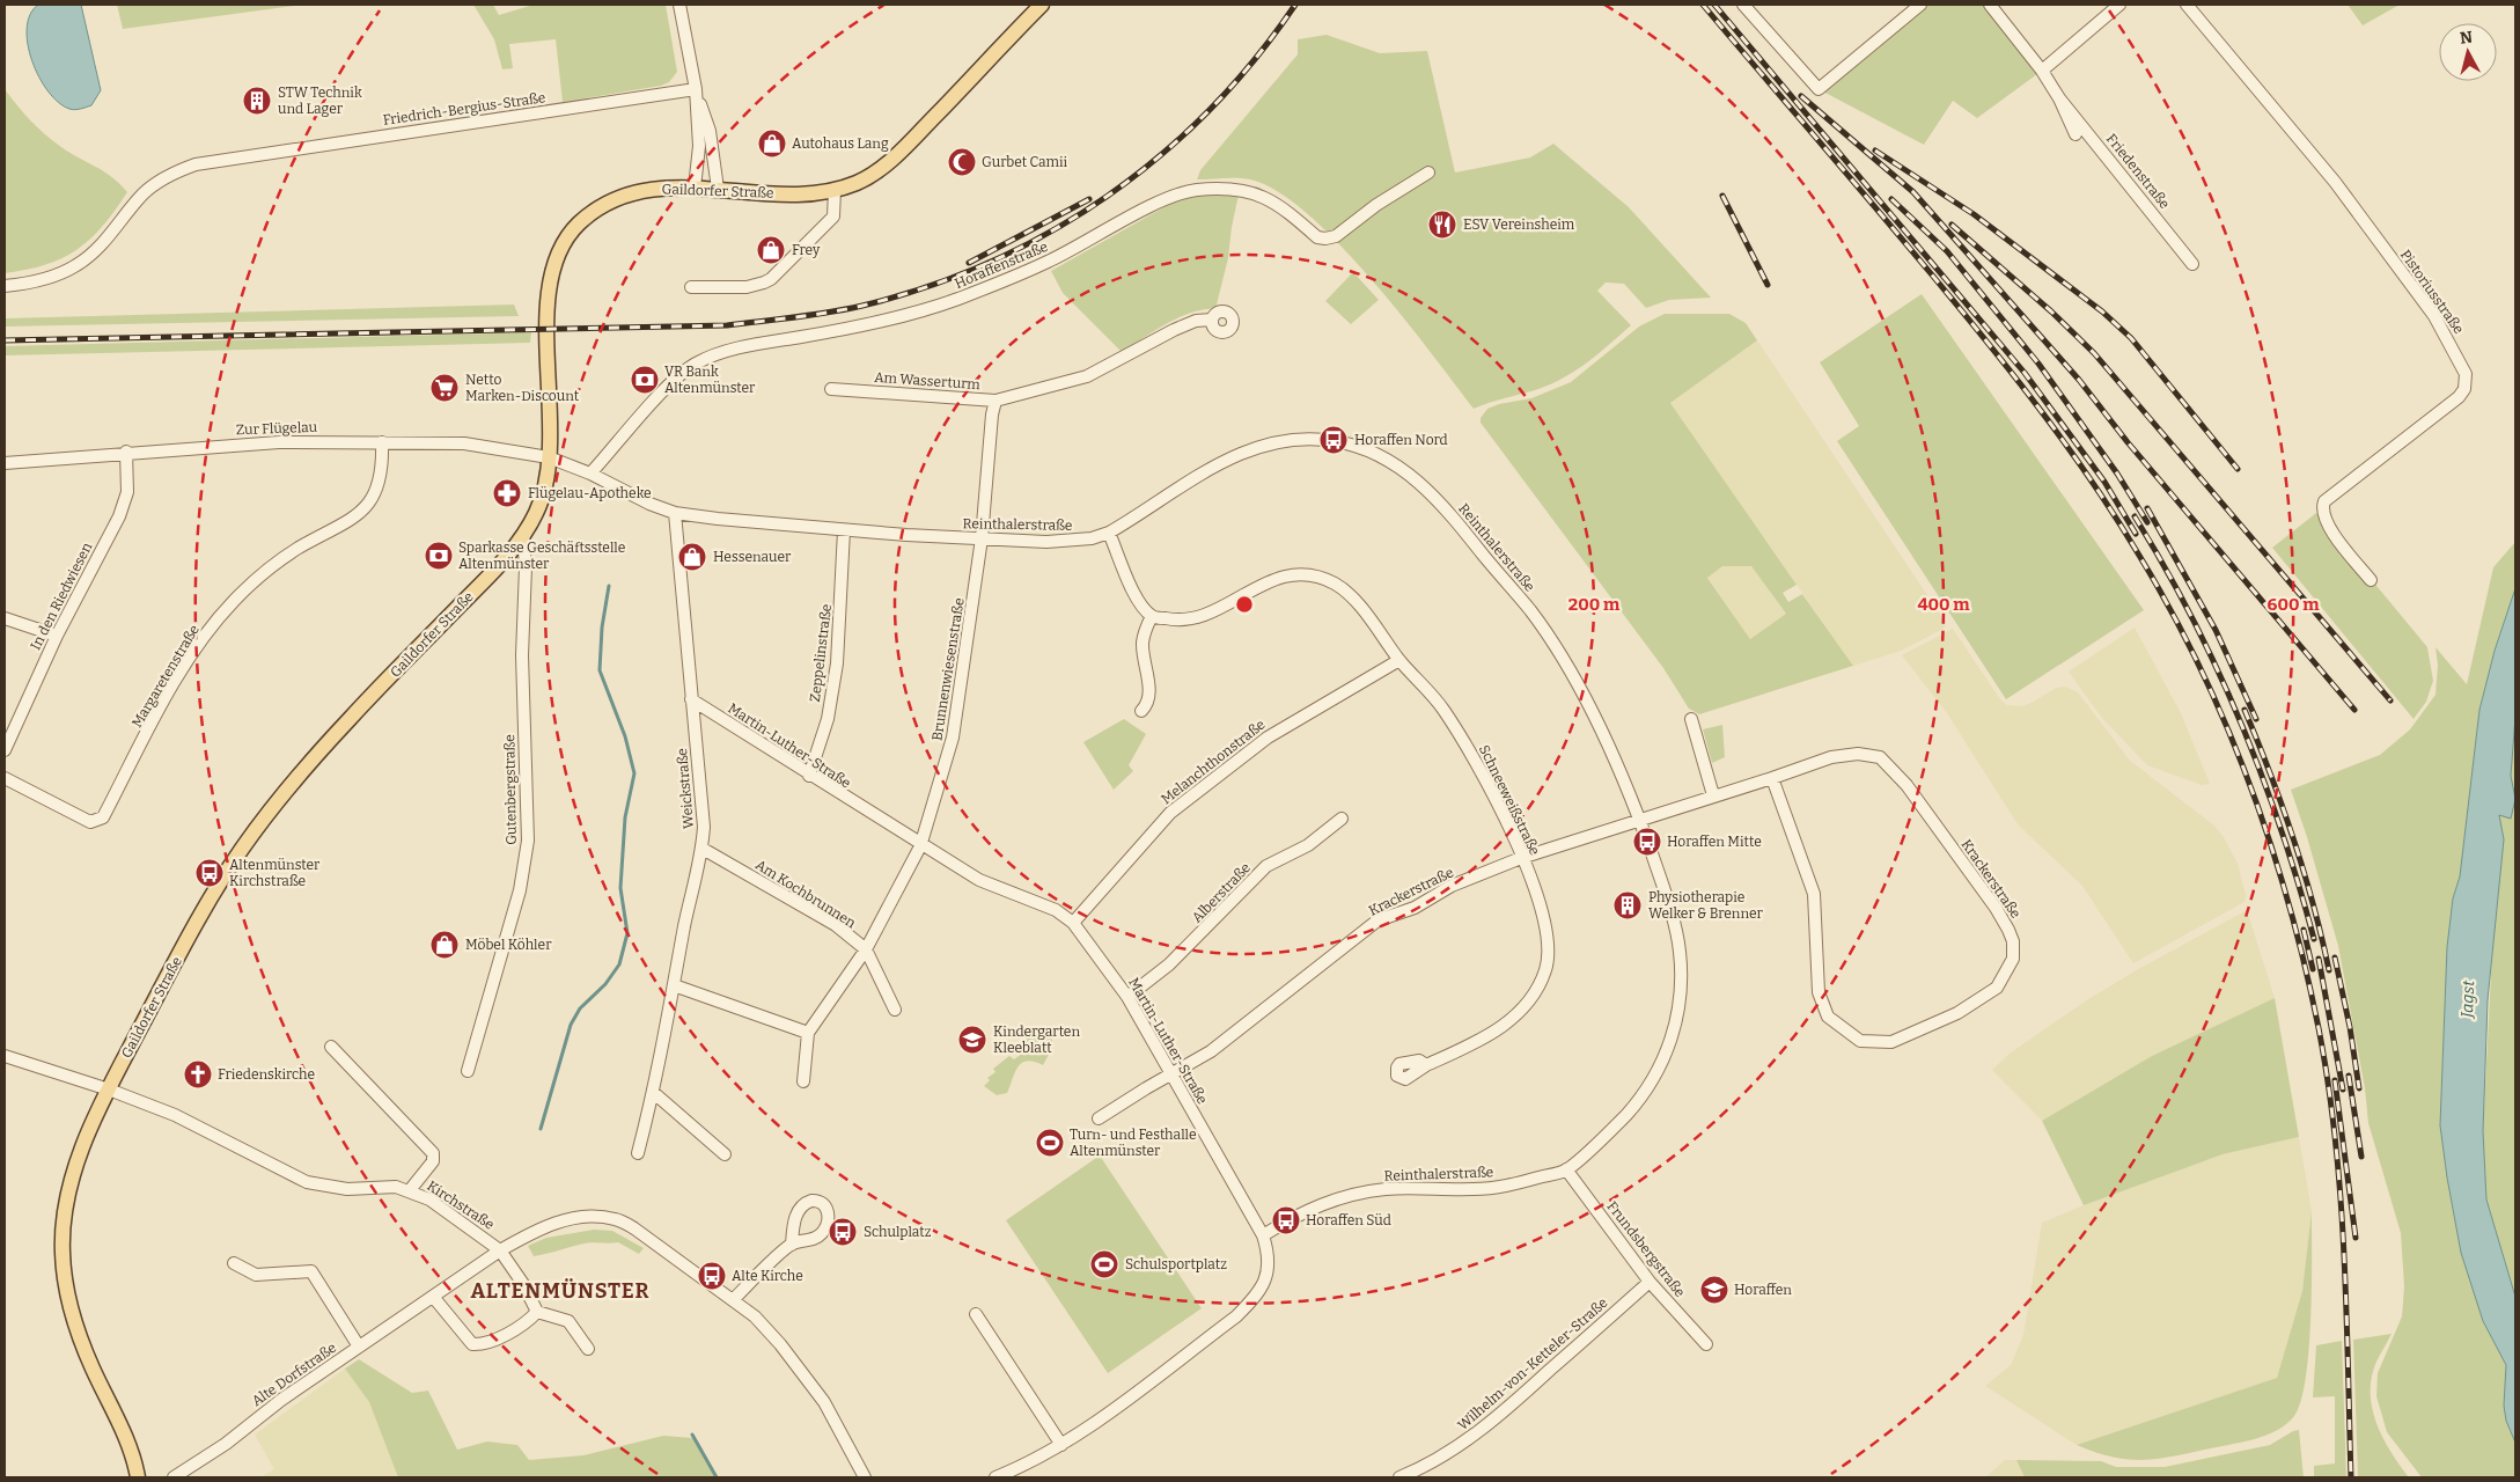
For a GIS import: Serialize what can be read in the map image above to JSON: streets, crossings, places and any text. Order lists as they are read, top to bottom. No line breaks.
{"streets":{"main road":["Gaildorfer Straße"],"street":["Friedrich-Bergius-Straße","Friedenstraße","Horaffenstraße","Pistoriusstraße","Am Wasserturm","Zur Flügelau","Reinthalerstraße","In den Riedwiesen","Zeppelinstraße","Brunnenwiesenstraße","Margaretenstraße","Martin-Luther-Straße","Melanchthonstraße","Weickstraße","Gutenbergstraße","Schneeweißstraße","Krackerstraße","Alberstraße","Am Kochbrunnen","Kirchstraße","Frundsbergstraße","Wilhelm-von-Ketteler-Straße","Alte Dorfstraße"]},"crossings":[["Gaildorfer Straße","Zur Flügelau"],["Gaildorfer Straße","Reinthalerstraße"],["Gaildorfer Straße","Gutenbergstraße"],["Gaildorfer Straße","Kirchstraße"],["Horaffenstraße","Reinthalerstraße"],["Am Wasserturm","Brunnenwiesenstraße"],["Zur Flügelau","Reinthalerstraße"],["Zur Flügelau","In den Riedwiesen"],["Zur Flügelau","Margaretenstraße"],["Reinthalerstraße","Zeppelinstraße"],["Reinthalerstraße","Brunnenwiesenstraße"],["Reinthalerstraße","Martin-Luther-Straße"],["Reinthalerstraße","Weickstraße"],["Reinthalerstraße","Krackerstraße"],["Reinthalerstraße","Frundsbergstraße"],["Zeppelinstraße","Martin-Luther-Straße"],["Brunnenwiesenstraße","Martin-Luther-Straße"],["Brunnenwiesenstraße","Am Kochbrunnen"],["Martin-Luther-Straße","Melanchthonstraße"],["Martin-Luther-Straße","Weickstraße"],["Martin-Luther-Straße","Krackerstraße"],["Martin-Luther-Straße","Alberstraße"],["Melanchthonstraße","Schneeweißstraße"],["Weickstraße","Am Kochbrunnen"],["Schneeweißstraße","Krackerstraße"],["Kirchstraße","Alte Dorfstraße"],["Frundsbergstraße","Wilhelm-von-Ketteler-Straße"]],"districts":["ALTENMÜNSTER"],"water":["Jagst"],"places":{"building":["STW Technik und Lager","Physiotherapie Welker & Brenner"],"shop":["Autohaus Lang","Frey","Hessenauer","Möbel Köhler"],"mosque":["Gurbet Camii"],"restaurant":["ESV Vereinsheim"],"bank":["VR Bank Altenmünster","Sparkasse Geschäftsstelle Altenmünster"],"supermarket":["Netto Marken-Discount"],"bus stop":["Horaffen Nord","Horaffen Mitte","Altenmünster Kirchstraße","Horaffen Süd","Schulplatz","Alte Kirche"],"pharmacy":["Flügelau-Apotheke"],"school or university":["Kindergarten Kleeblatt","Horaffen"],"church":["Friedenskirche"],"sports":["Turn- und Festhalle Altenmünster","Schulsportplatz"]},"north":"top","rings":["200 m","400 m","600 m"]}
